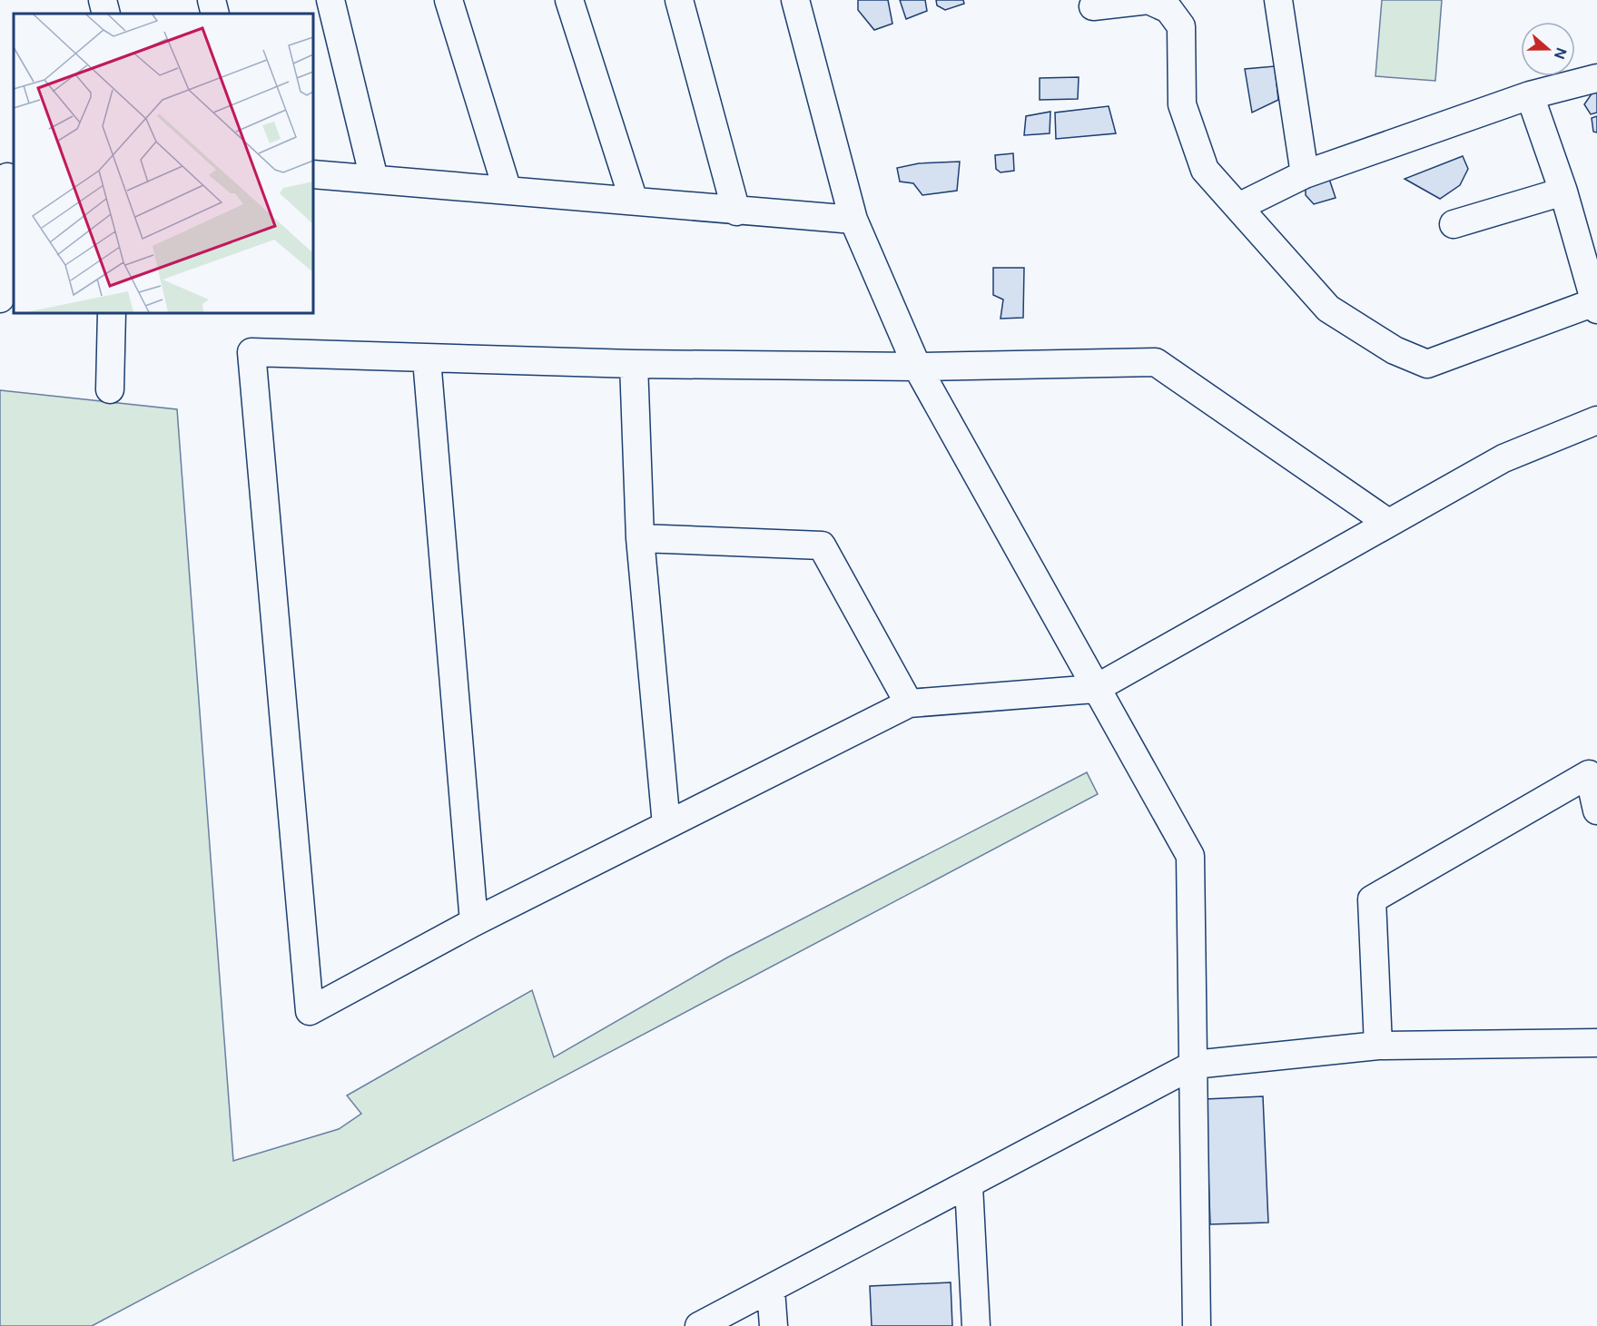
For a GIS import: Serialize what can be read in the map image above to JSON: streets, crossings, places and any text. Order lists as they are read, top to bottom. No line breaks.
{"north":"right"}
